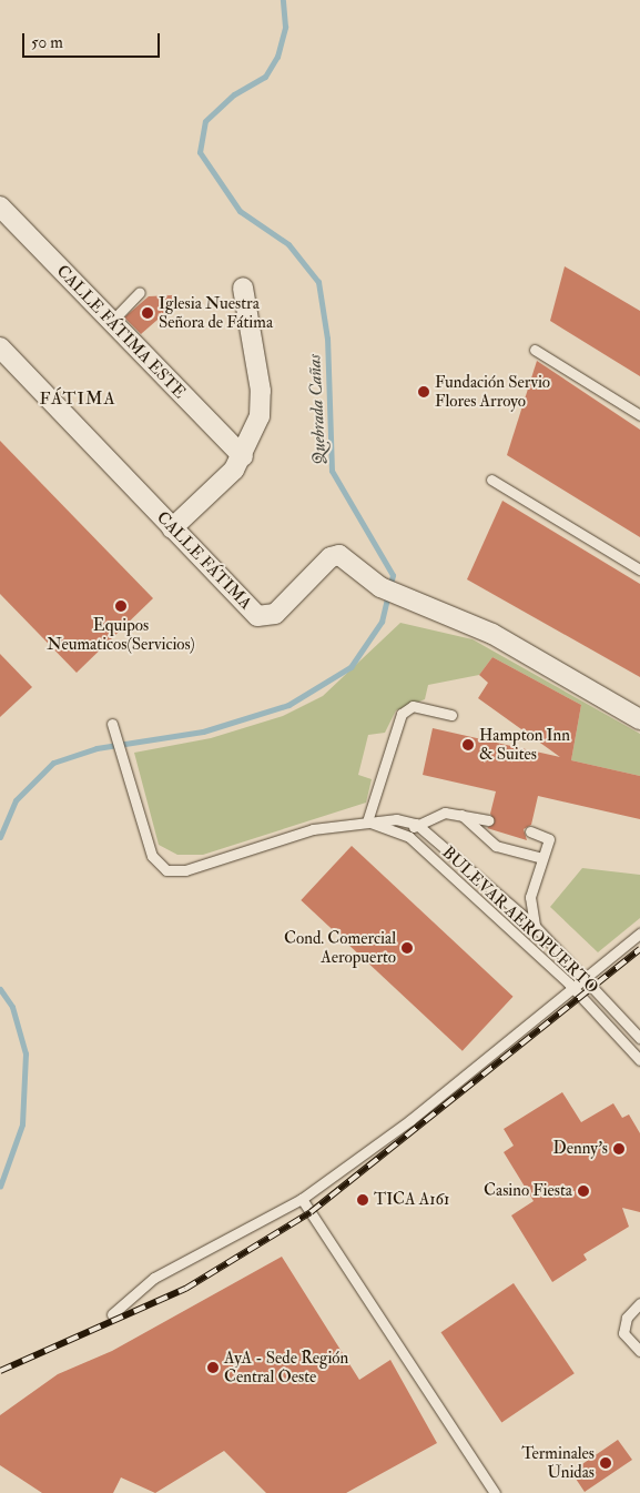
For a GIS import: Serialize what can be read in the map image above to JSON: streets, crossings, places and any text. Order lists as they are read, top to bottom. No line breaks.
{"streets":{"street":["CALLE FÁTIMA ESTE","CALLE FÁTIMA"],"lane":["BULEVAR AEROPUERTO"]},"districts":["FÁTIMA"],"water":["Quebrada Cañas"],"places":["Iglesia Nuestra Señora de Fátima","Fundación Servio Flores Arroyo","Equipos Neumaticos(Servicios)","Hampton Inn & Suites","Cond. Comercial Aeropuerto","Denny's","Casino Fiesta","TICA A161","AyA - Sede Región Central Oeste","Terminales Unidas"],"scale_bar":"50 m"}
